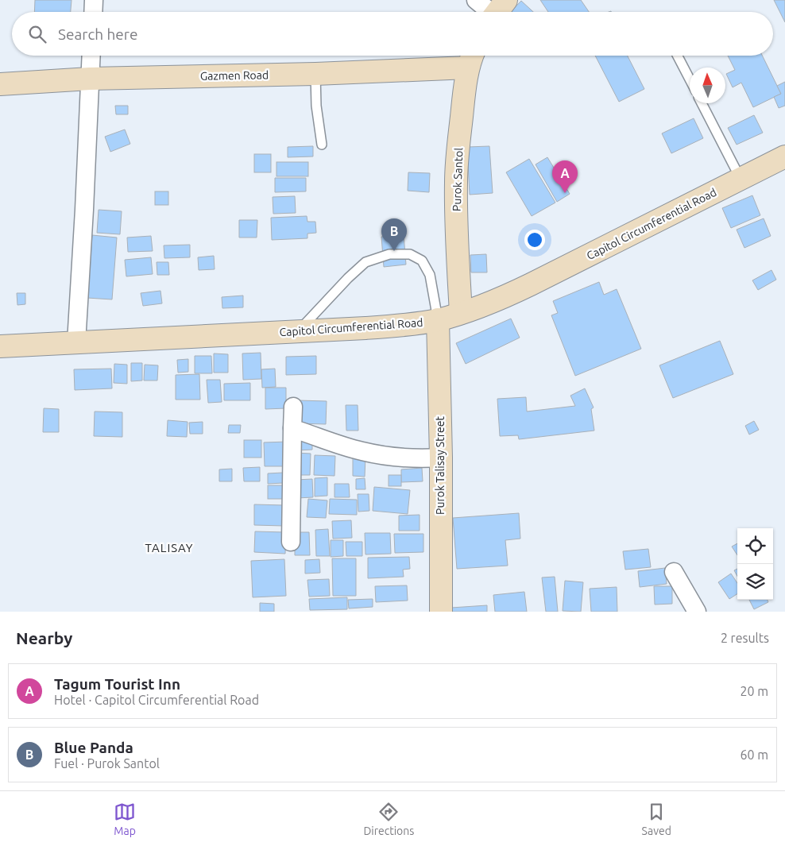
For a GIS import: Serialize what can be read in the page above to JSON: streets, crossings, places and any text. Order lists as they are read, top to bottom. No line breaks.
{"streets":{"street":["Gazmen Road","Purok Santol","Capitol Circumferential Road","Purok Talisay Street"]},"crossings":[["Gazmen Road","Purok Santol"],["Purok Santol","Capitol Circumferential Road"],["Capitol Circumferential Road","Purok Talisay Street"]],"districts":["TALISAY"],"north":"top","page":{"search":"Search here","pins":["A","B"],"heading":["Nearby","2 results"],"list":[{"mark":"A","name":"Tagum Tourist Inn","note":"Hotel · Capitol Circumferential Road","value":"20 m"},{"mark":"B","name":"Blue Panda","note":"Fuel · Purok Santol","value":"60 m"}],"nav":["Map","Directions","Saved"]}}
